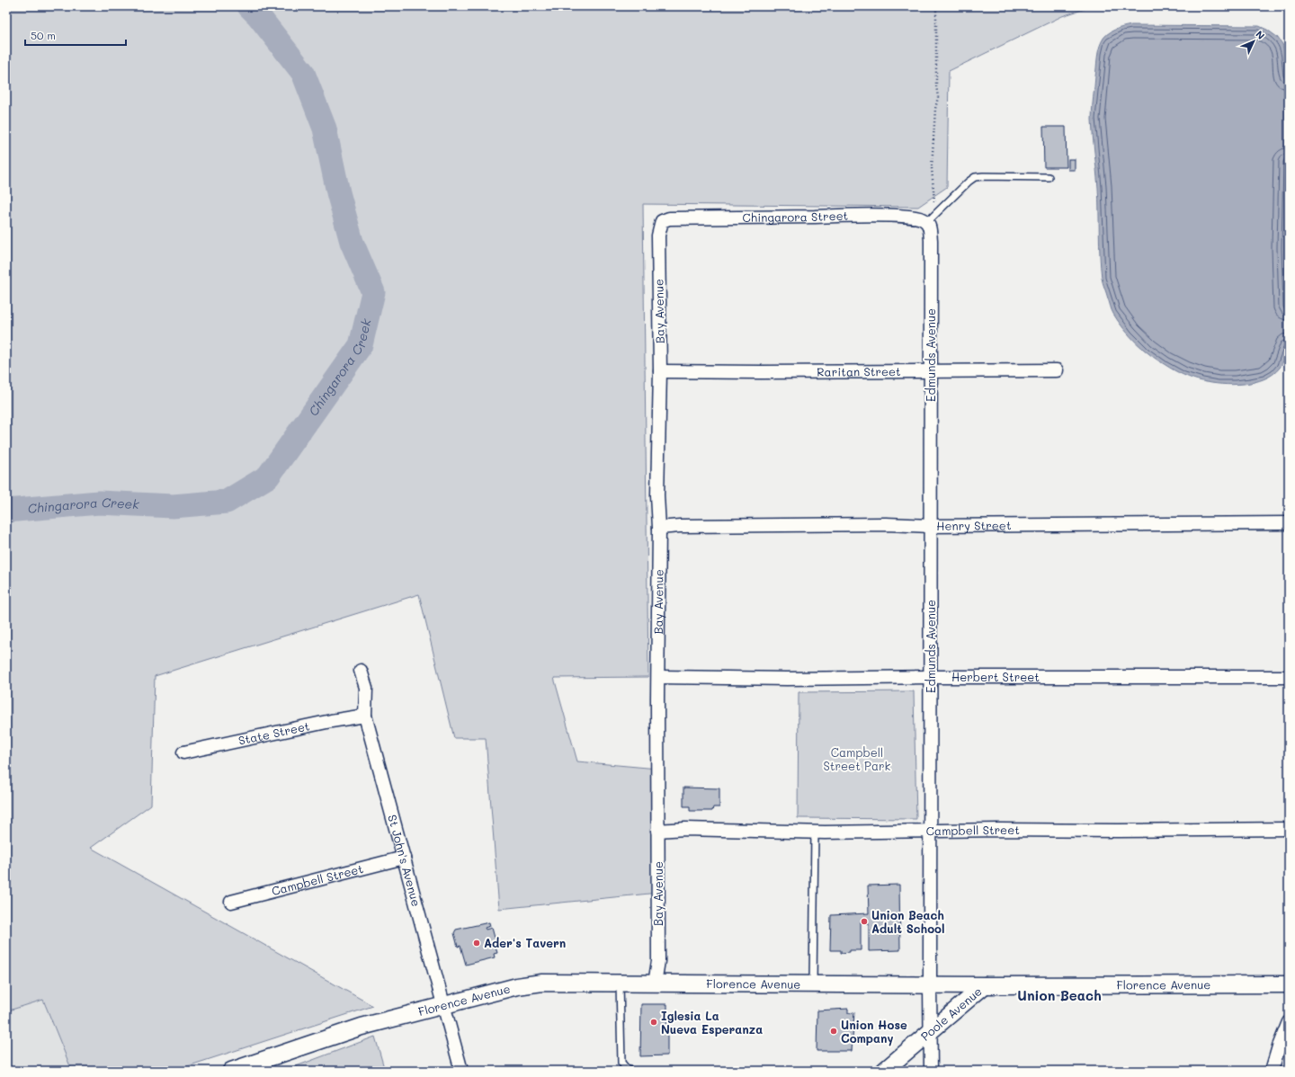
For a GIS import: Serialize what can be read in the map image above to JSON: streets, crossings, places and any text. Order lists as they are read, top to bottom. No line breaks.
{"streets":{"street":["Chingarora Street","Bay Avenue","Edmunds Avenue","Raritan Street","Henry Street","Herbert Street","State Street","Campbell Street","St John's Avenue","Florence Avenue","Poole Avenue"]},"crossings":[["Chingarora Street","Bay Avenue"],["Chingarora Street","Edmunds Avenue"],["Bay Avenue","Raritan Street"],["Bay Avenue","Henry Street"],["Bay Avenue","Herbert Street"],["Bay Avenue","Campbell Street"],["Bay Avenue","Florence Avenue"],["Edmunds Avenue","Raritan Street"],["Edmunds Avenue","Henry Street"],["Edmunds Avenue","Herbert Street"],["Edmunds Avenue","Campbell Street"],["Edmunds Avenue","Florence Avenue"],["Edmunds Avenue","Poole Avenue"],["State Street","St John's Avenue"],["Campbell Street","St John's Avenue"],["St John's Avenue","Florence Avenue"],["Florence Avenue","Poole Avenue"]],"districts":["Union Beach"],"water":["Chingarora Creek"],"parks":["Campbell Street Park"],"places":["Union Beach Adult School","Ader's Tavern","Iglesia La Nueva Esperanza","Union Hose Company"],"scale_bar":"50 m","north":"top right"}
